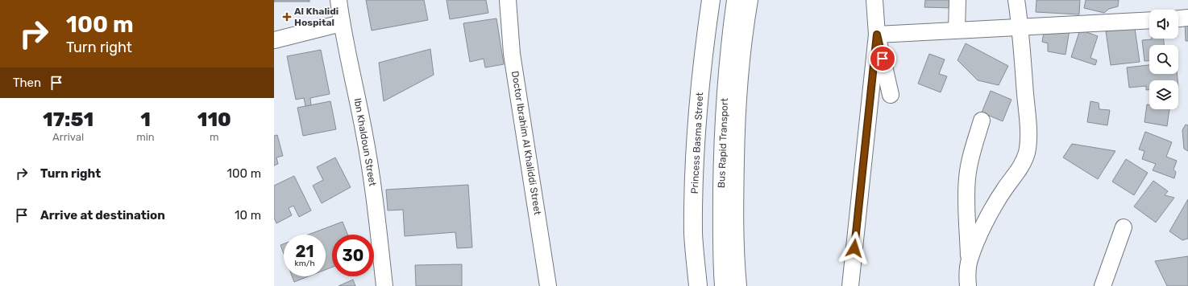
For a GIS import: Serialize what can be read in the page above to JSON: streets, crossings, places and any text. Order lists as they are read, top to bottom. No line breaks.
{"streets":{"main road":["Princess Basma Street"],"street":["Ibn Khaldoun Street","Doctor Ibrahim Al Khaliddi Street","Bus Rapid Transport"]},"places":{"health":["Al Khalidi Hospital"]},"page":{"turn":["100 m","Turn right"],"then":"Then","eta":["17:51","Arrival","1","min","110","m"],"list":[{"name":"Turn right","value":"100 m"},{"name":"Arrive at destination","value":"10 m"}],"speed":"21 km/h","limit":"30"}}
